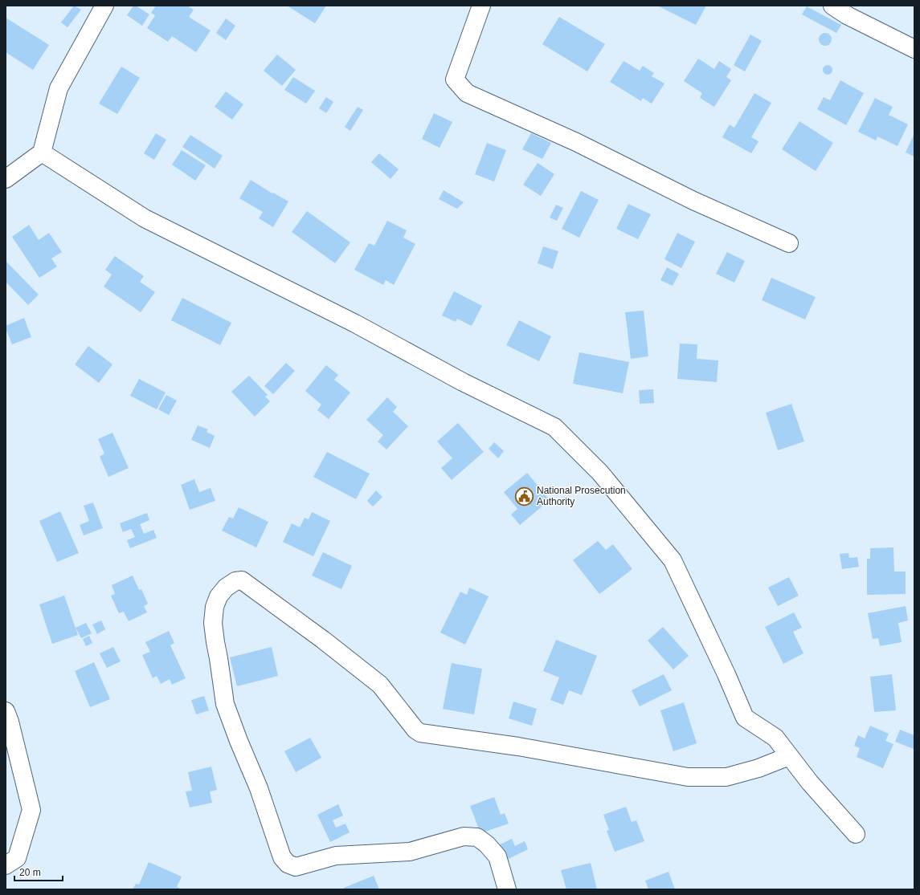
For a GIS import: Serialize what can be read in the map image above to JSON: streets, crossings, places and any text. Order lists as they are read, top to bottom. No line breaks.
{"places":{"public building":["National Prosecution Authority"]},"scale_bar":"20 m"}
